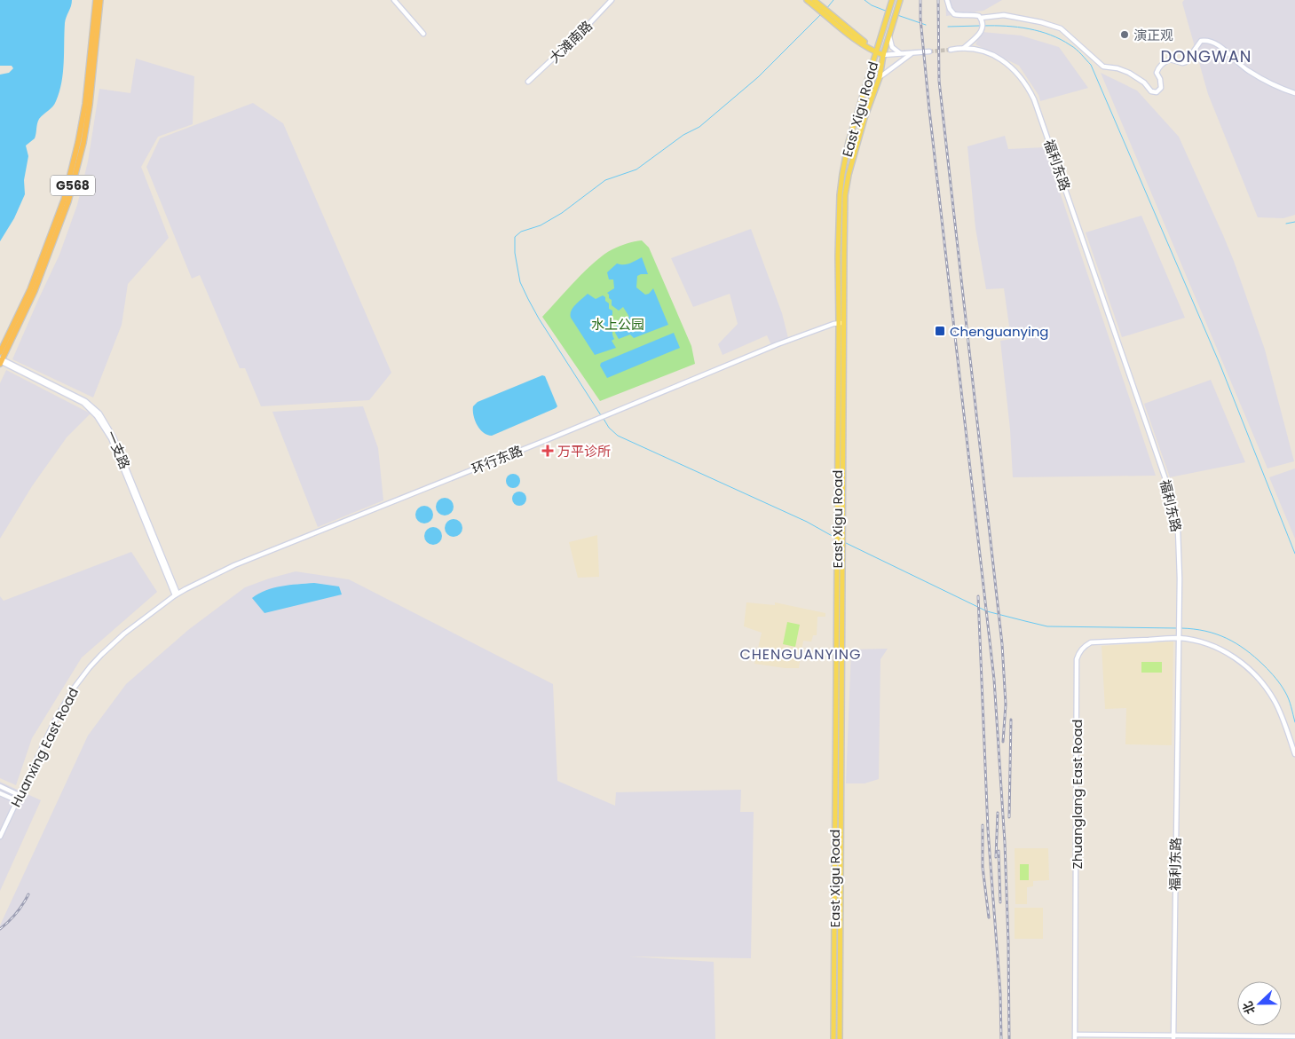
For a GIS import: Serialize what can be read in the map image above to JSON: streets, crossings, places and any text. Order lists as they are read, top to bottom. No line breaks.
{"streets":{"highway":["G568"],"main road":["East Xigu Road"],"street":["大滩南路","福利东路","一支路","环行东路","Huanxing East Road","Zhuanglang East Road"]},"crossings":[["East Xigu Road","环行东路"],["福利东路","Zhuanglang East Road"],["G568","一支路"],["一支路","环行东路"],["一支路","Huanxing East Road"],["环行东路","Huanxing East Road"]],"districts":["DONGWAN","CHENGUANYING"],"parks":["水上公园"],"places":{"other":["演正观"],"transit":["Chenguanying"],"health":["万平诊所"]},"north":"left"}
